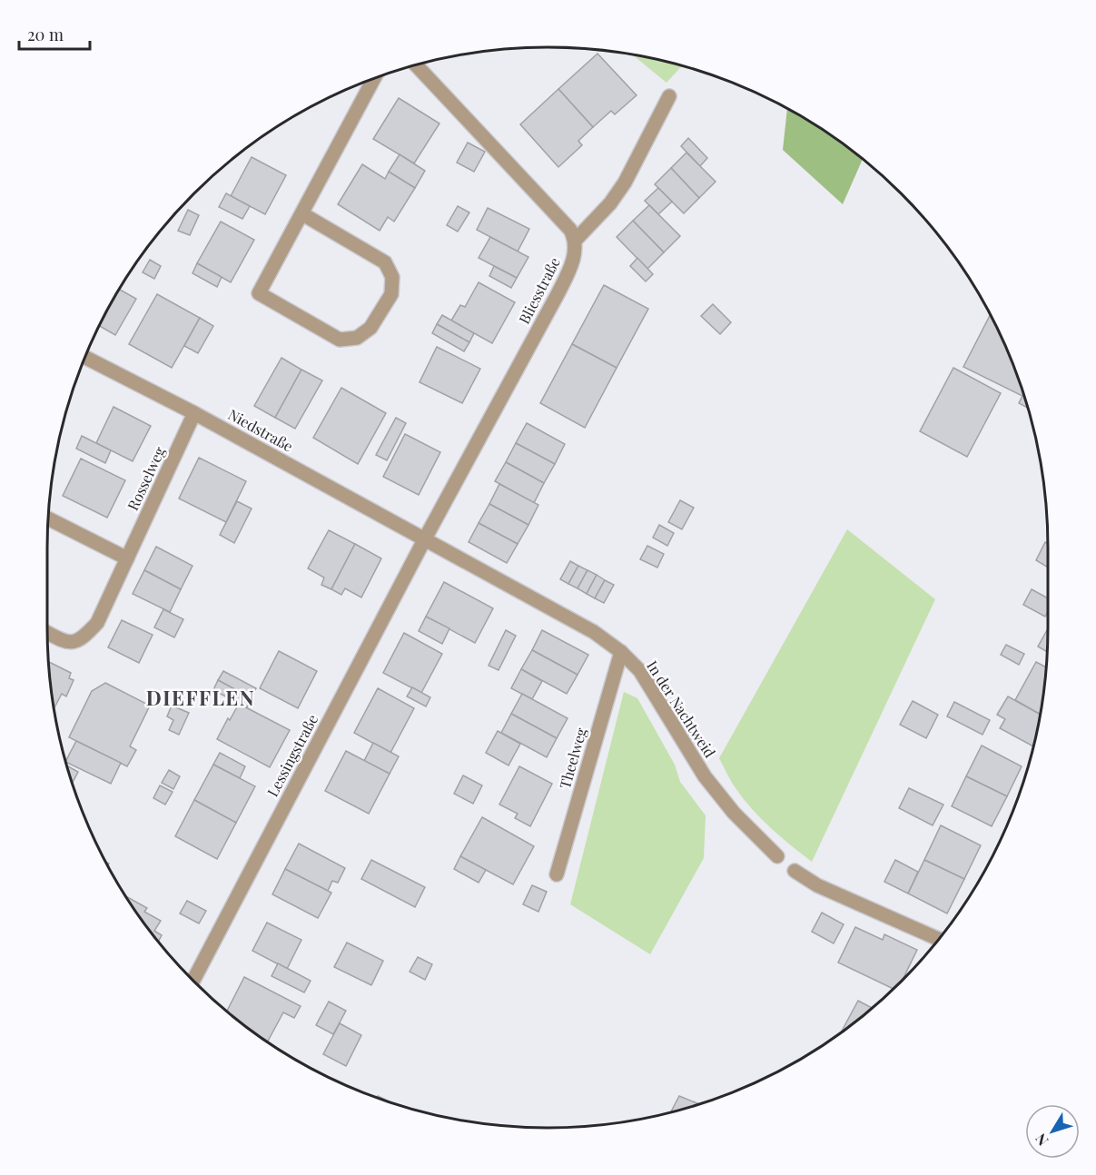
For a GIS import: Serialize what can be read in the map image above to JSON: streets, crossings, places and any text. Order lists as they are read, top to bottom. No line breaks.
{"streets":{"street":["Bliesstraße","Niedstraße","Rosselweg","In der Nachtweid","Lessingstraße","Theelweg"]},"crossings":[["Bliesstraße","Niedstraße"],["Bliesstraße","In der Nachtweid"],["Bliesstraße","Lessingstraße"],["Niedstraße","Rosselweg"],["Niedstraße","In der Nachtweid"],["Niedstraße","Lessingstraße"],["In der Nachtweid","Lessingstraße"],["In der Nachtweid","Theelweg"]],"districts":["DIEFFLEN"],"scale_bar":"20 m","north":"bottom left"}
